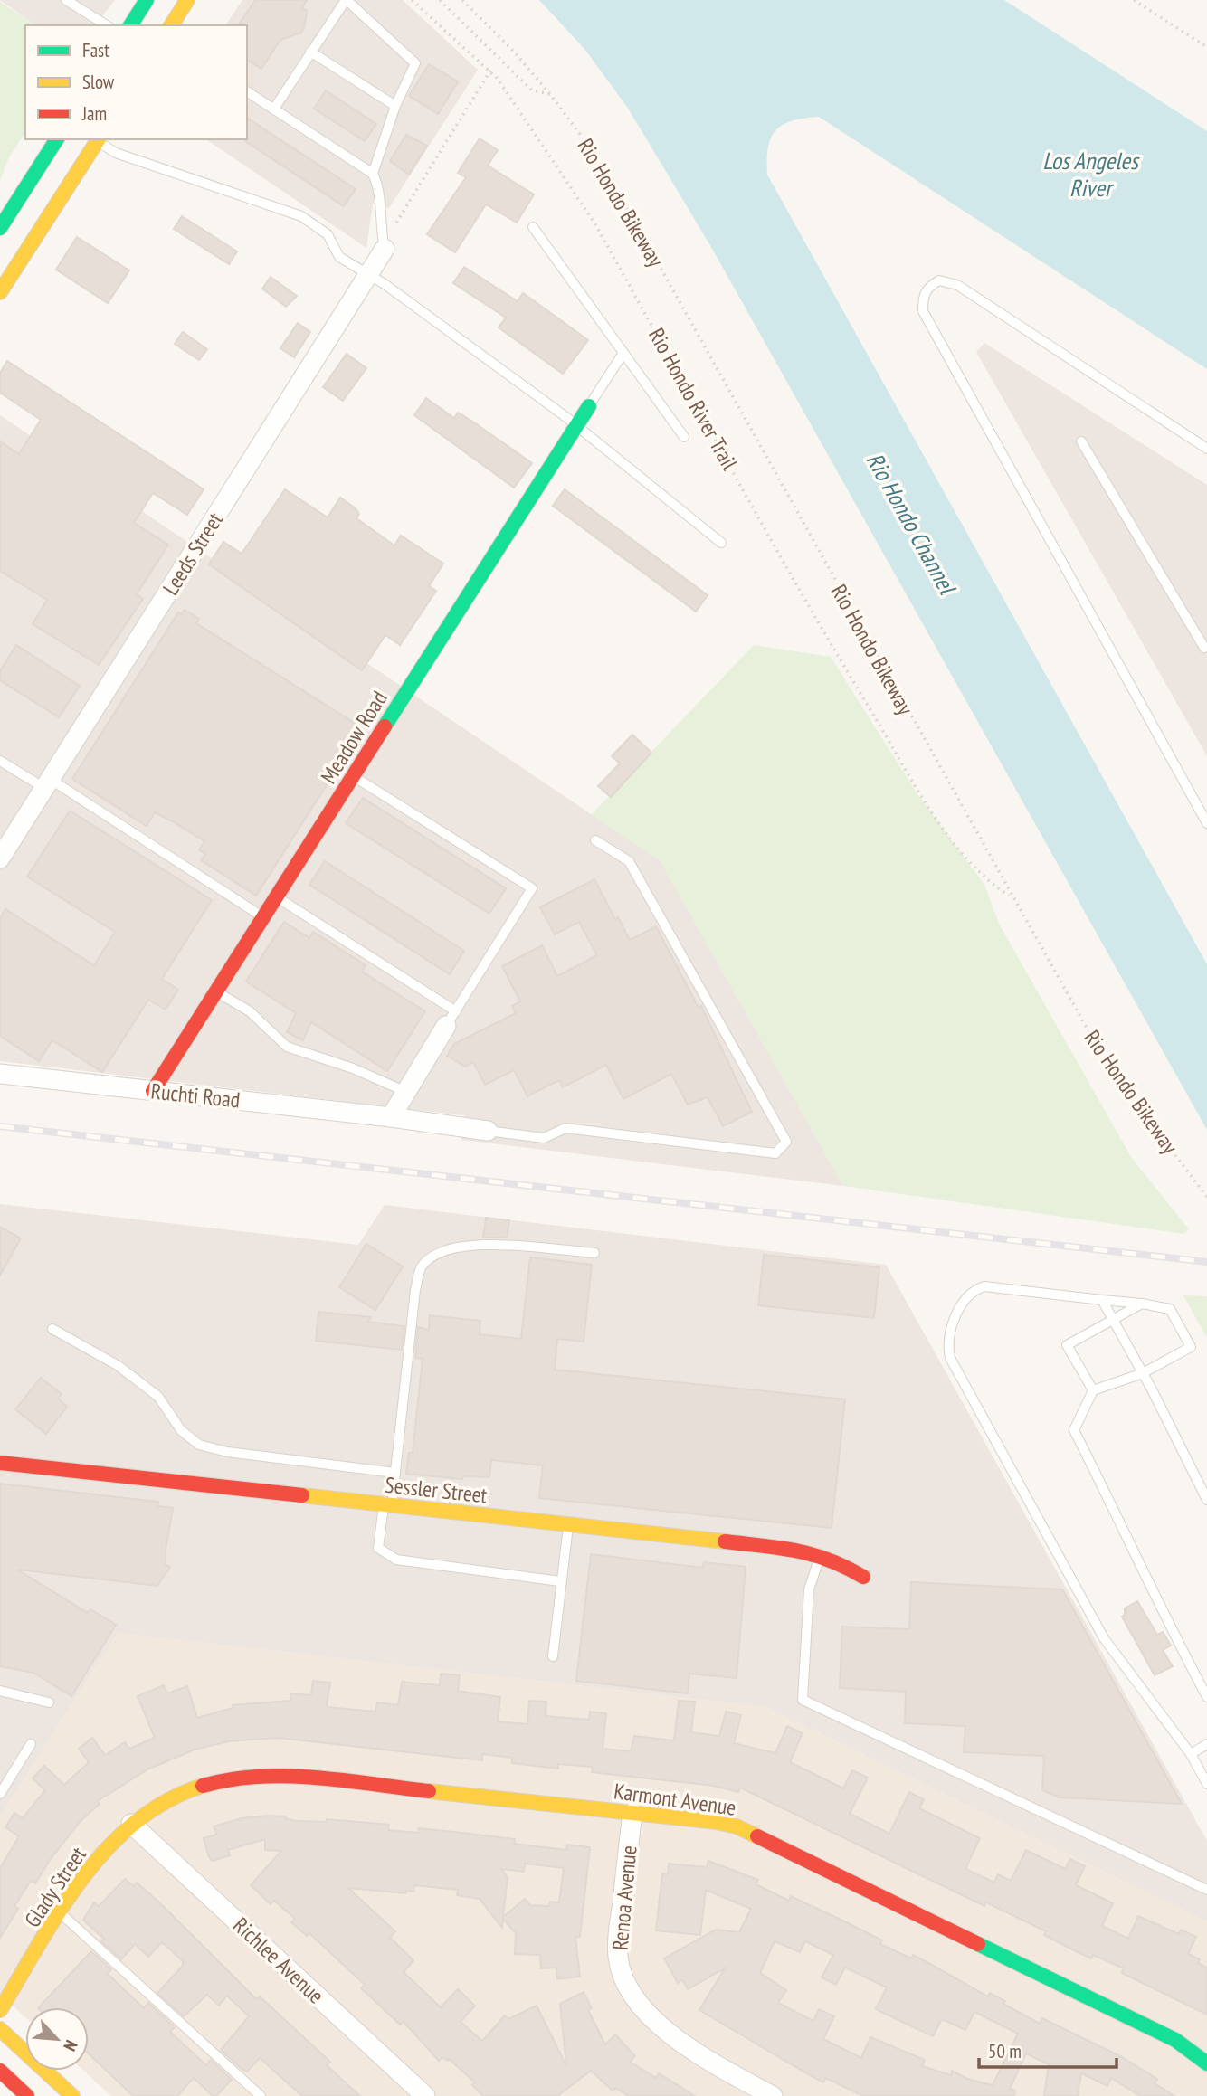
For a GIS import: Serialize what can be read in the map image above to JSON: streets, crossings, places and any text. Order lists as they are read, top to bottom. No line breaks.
{"streets":{"street":["Leeds Street","Meadow Road","Ruchti Road","Sessler Street","Karmont Avenue","Glady Street","Renoa Avenue","Richlee Avenue"],"path":["Rio Hondo Bikeway","Rio Hondo River Trail"]},"crossings":[["Rio Hondo Bikeway","Rio Hondo River Trail"],["Meadow Road","Ruchti Road"],["Karmont Avenue","Glady Street"],["Karmont Avenue","Renoa Avenue"],["Karmont Avenue","Richlee Avenue"],["Glady Street","Richlee Avenue"]],"water":["Los Angeles River","Rio Hondo Channel"],"legend":["Fast","Slow","Jam"],"scale_bar":"50 m","north":"bottom right"}
